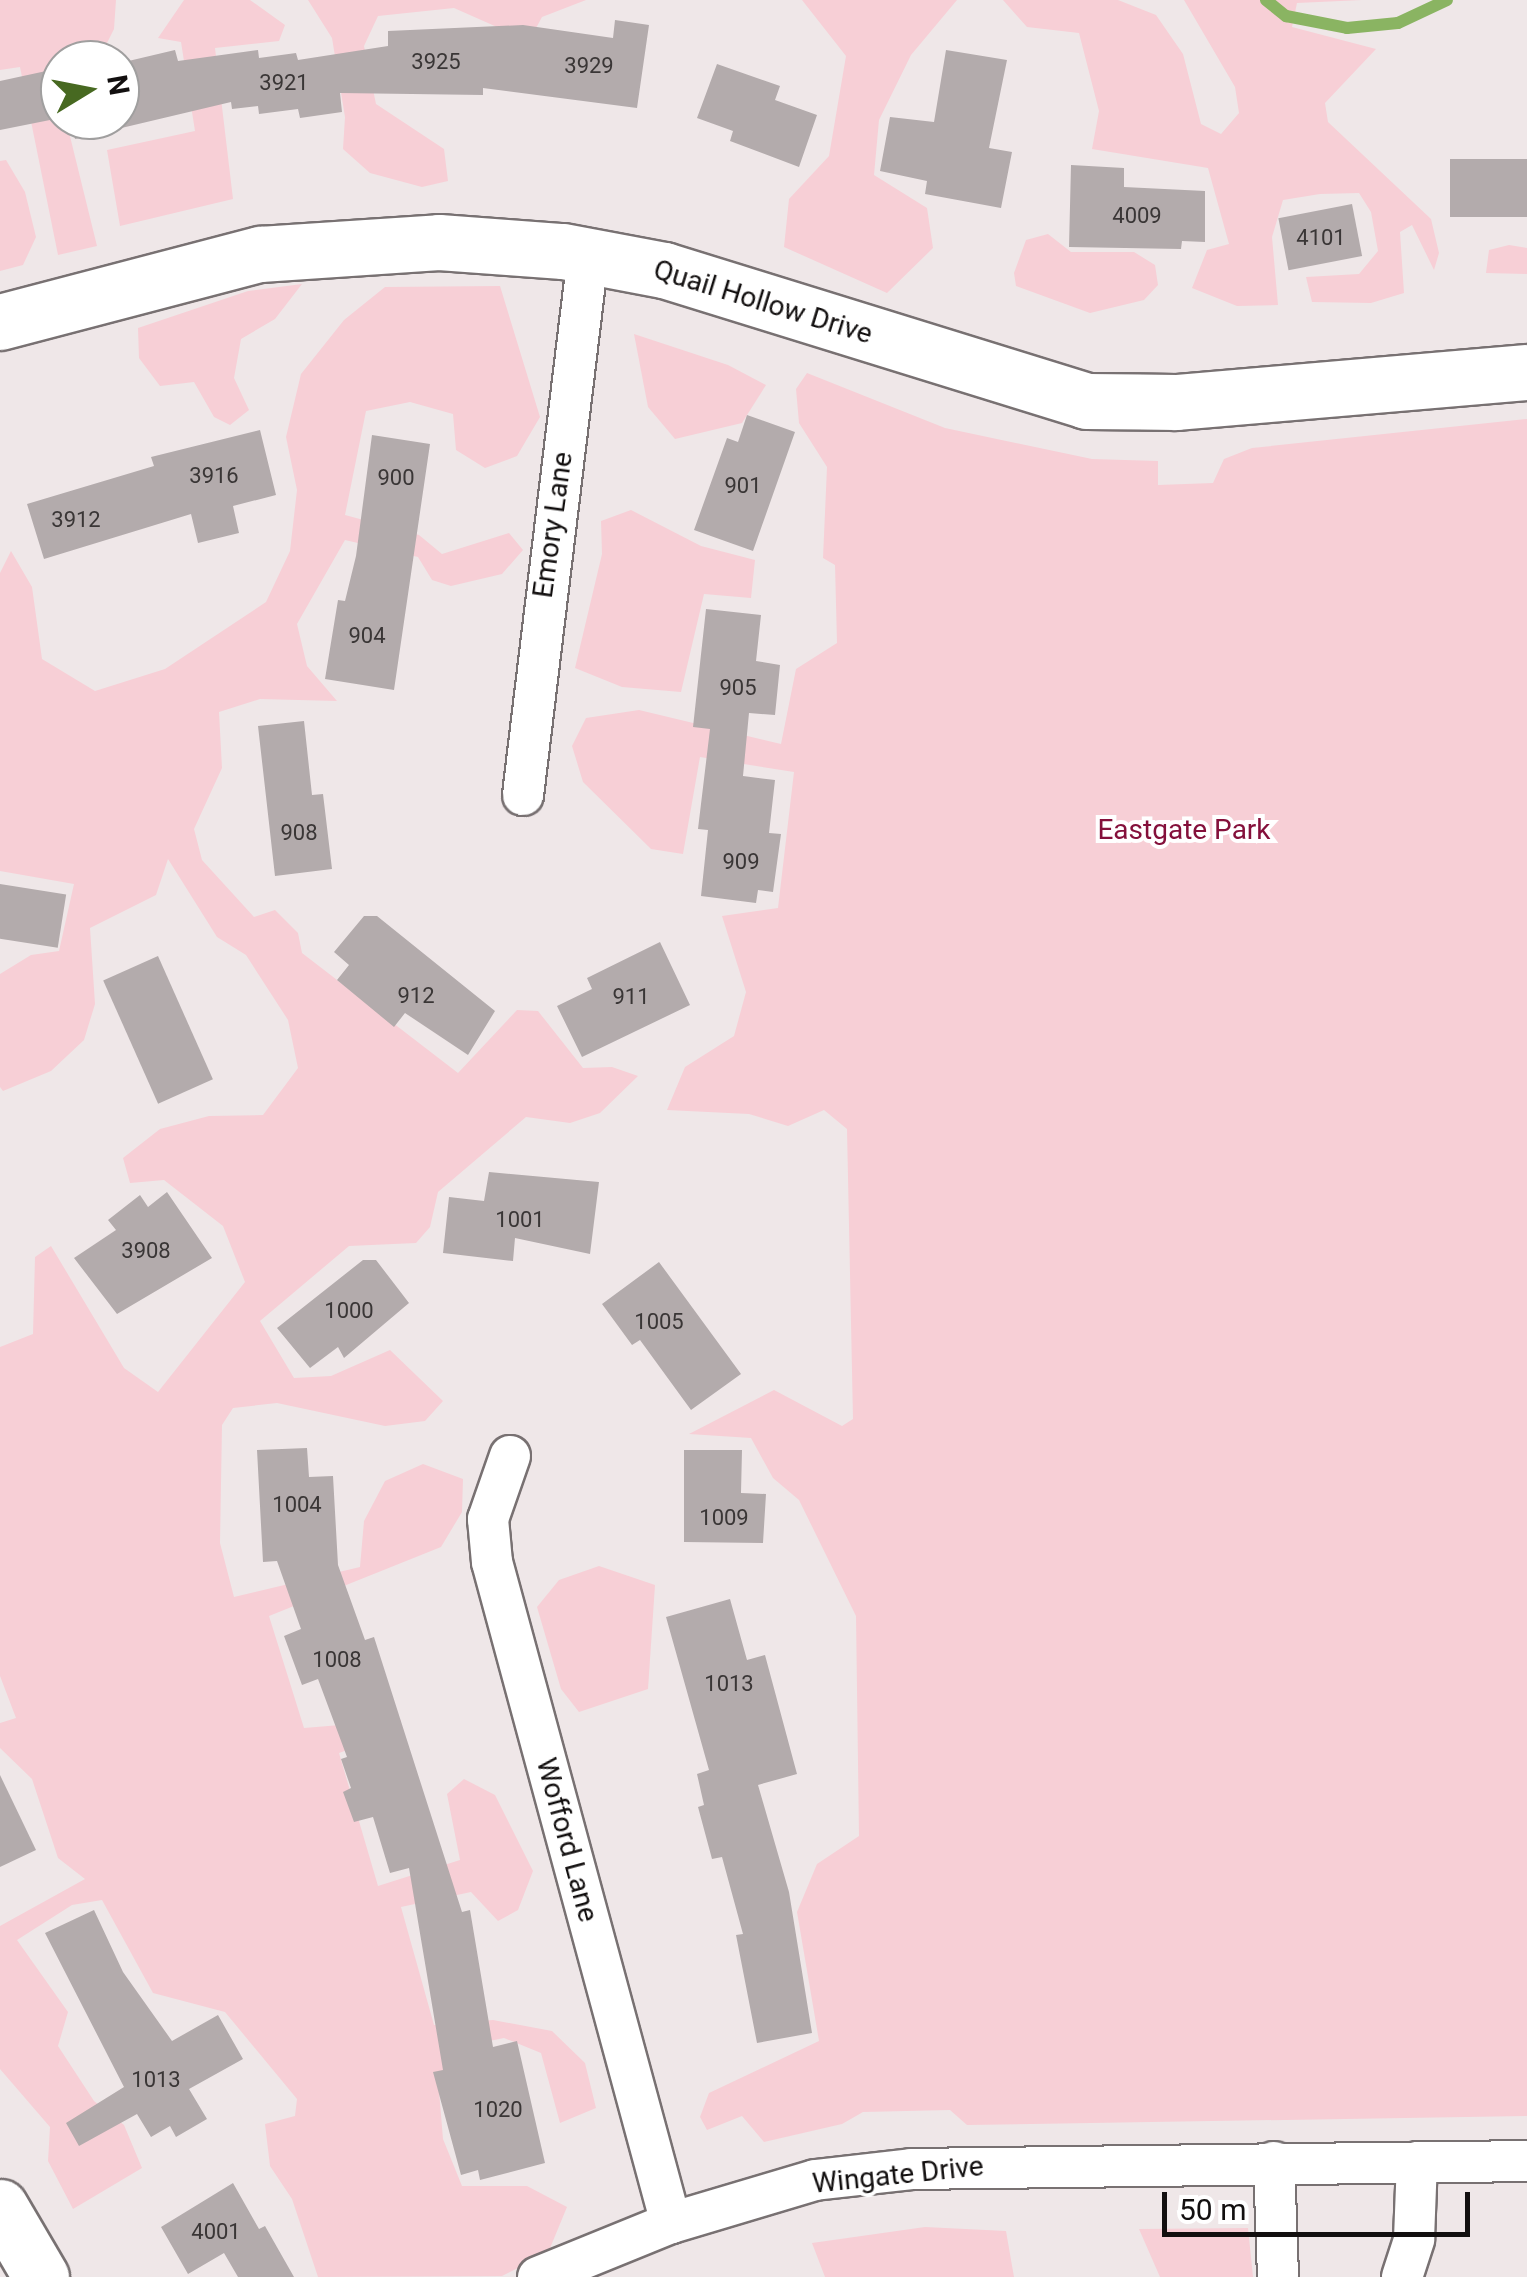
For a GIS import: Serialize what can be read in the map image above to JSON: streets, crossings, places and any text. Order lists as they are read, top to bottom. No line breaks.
{"streets":{"street":["Quail Hollow Drive","Emory Lane","Wofford Lane","Wingate Drive"]},"crossings":[["Quail Hollow Drive","Emory Lane"],["Wofford Lane","Wingate Drive"]],"parks":["Eastgate Park"],"house_numbers":["3925","3929","3921","4009","4101","3916","900","901","3912","904","905","908","909","912","911","1001","3908","1000","1005","1004","1009","1008","1013","1013","1020","4001"],"scale_bar":"50 m","north":"right"}
